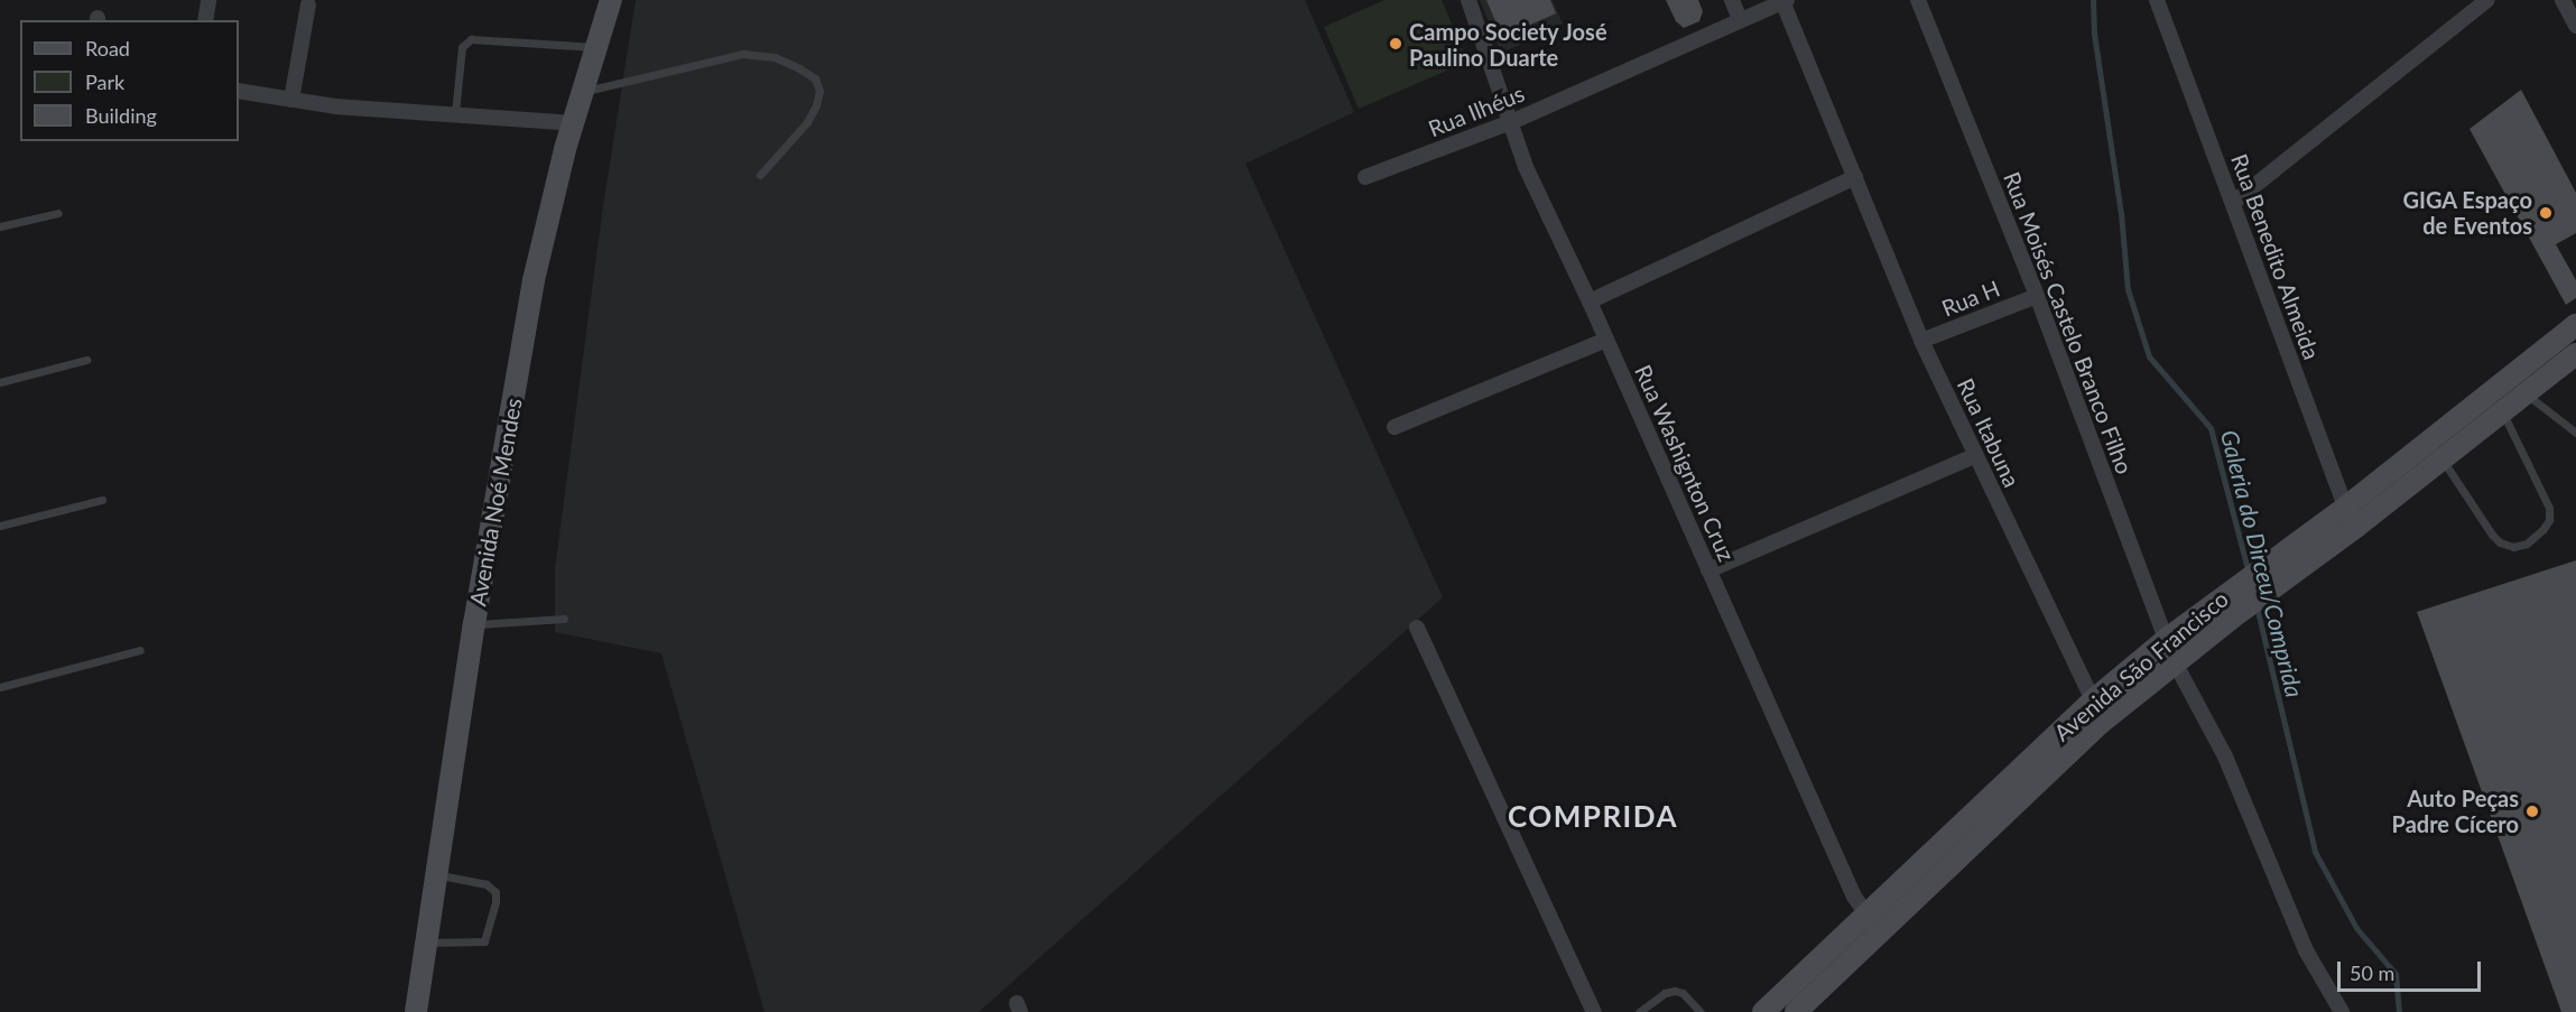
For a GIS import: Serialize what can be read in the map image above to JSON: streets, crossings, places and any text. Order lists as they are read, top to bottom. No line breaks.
{"streets":{"street":["Rua Ilhéus","Rua Benedito Almeida","Rua H","Rua Moisés Castelo Branco Filho","Rua Itabuna","Rua Washignton Cruz","Avenida Noé Mendes","Avenida São Francisco"]},"crossings":[["Rua Ilhéus","Rua Itabuna"],["Rua Ilhéus","Rua Washignton Cruz"],["Rua Benedito Almeida","Avenida São Francisco"],["Rua H","Rua Moisés Castelo Branco Filho"],["Rua H","Rua Itabuna"],["Rua Moisés Castelo Branco Filho","Avenida São Francisco"],["Rua Itabuna","Avenida São Francisco"],["Rua Washignton Cruz","Avenida São Francisco"]],"districts":["COMPRIDA"],"water":["Galeria do Dirceu/Comprida"],"places":["Campo Society José Paulino Duarte","GIGA Espaço de Eventos","Auto Peças Padre Cícero"],"legend":["Road","Park","Building"],"scale_bar":"50 m"}
